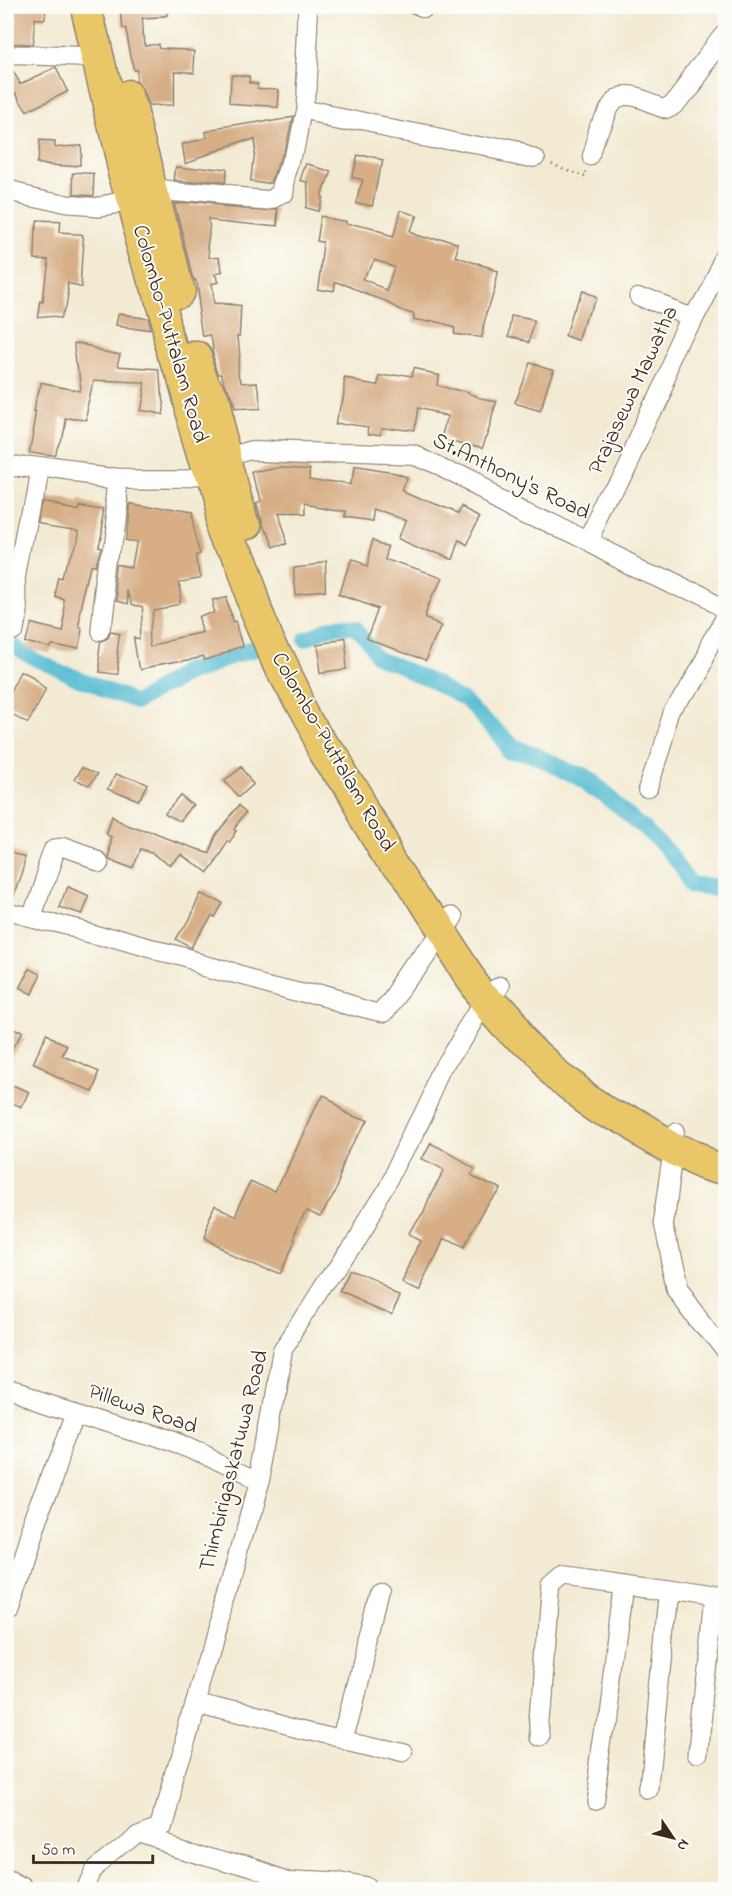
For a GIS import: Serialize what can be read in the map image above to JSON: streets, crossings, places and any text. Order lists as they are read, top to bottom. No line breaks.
{"streets":{"highway":["Colombo-Puttalam Road"],"street":["Prajasewa Mawatha","St.Anthony's Road","Pillewa Road","Thimbirigaskatuwa Road"]},"crossings":[["Colombo-Puttalam Road","St.Anthony's Road"],["Colombo-Puttalam Road","Thimbirigaskatuwa Road"],["Prajasewa Mawatha","St.Anthony's Road"],["Pillewa Road","Thimbirigaskatuwa Road"]],"scale_bar":"50 m","north":"bottom right"}
